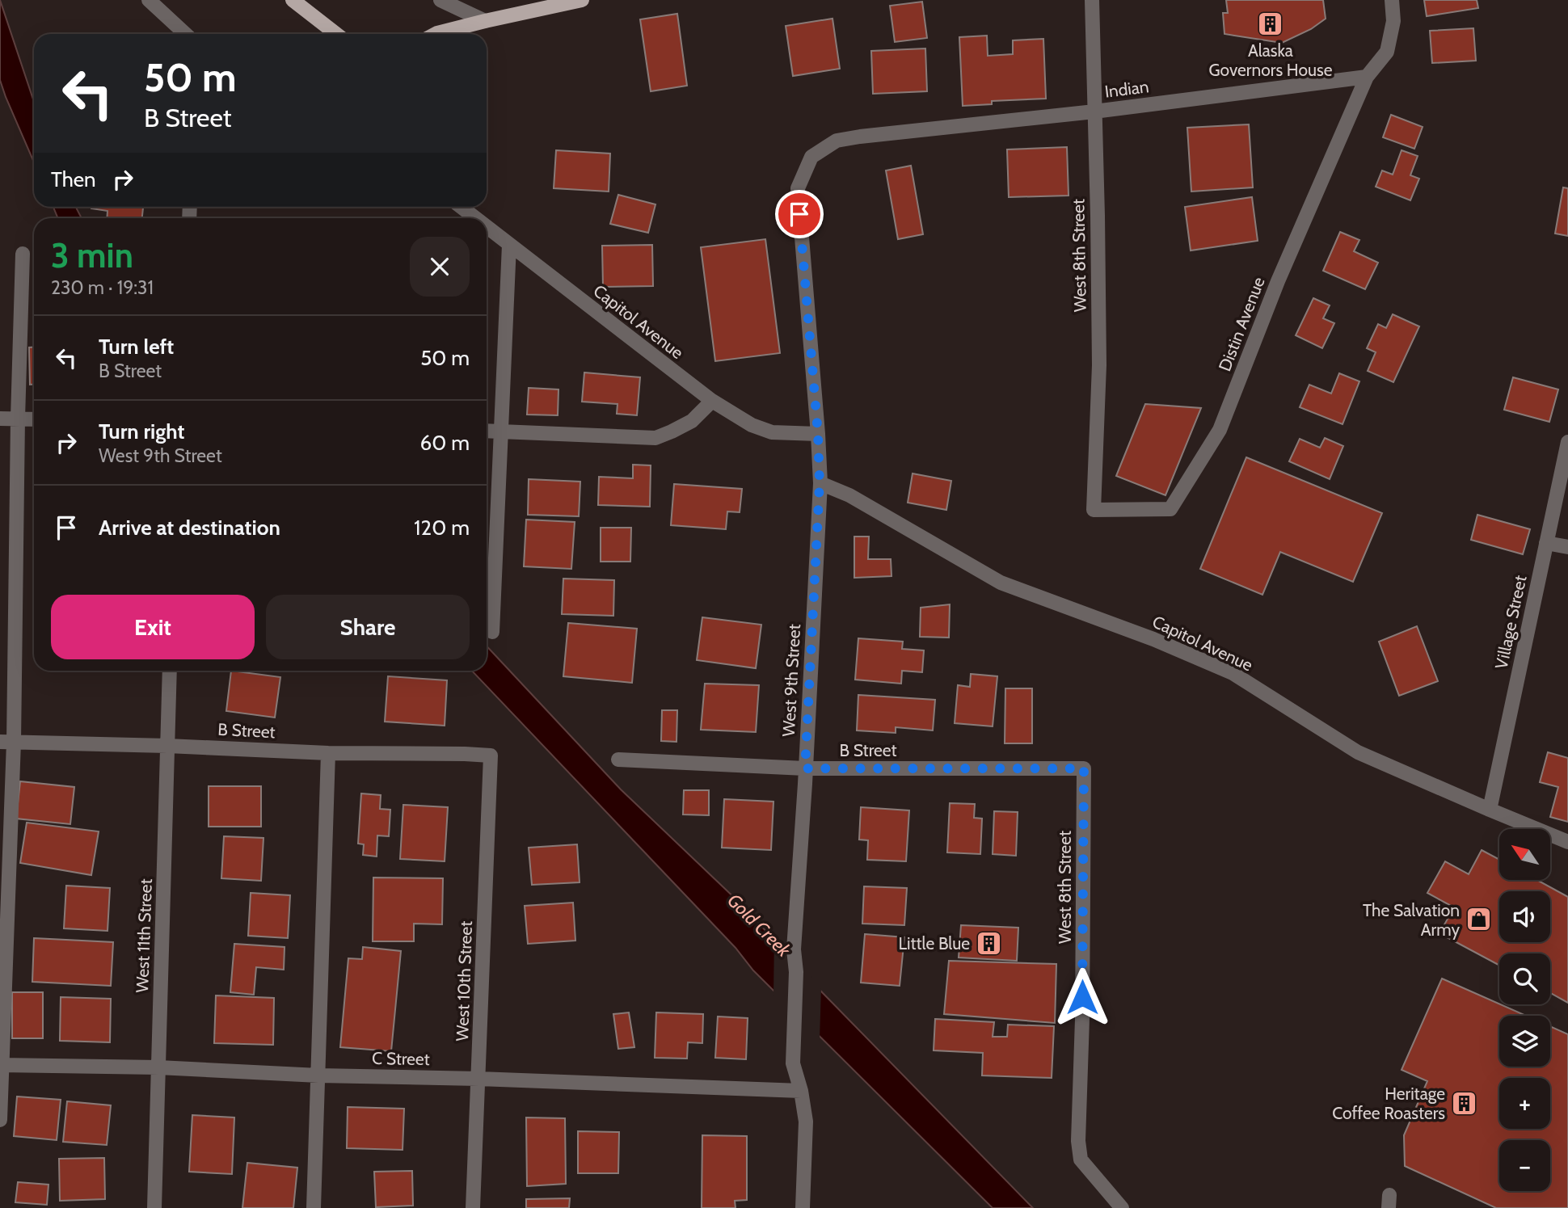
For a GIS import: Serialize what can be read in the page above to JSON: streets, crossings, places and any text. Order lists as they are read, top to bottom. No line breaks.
{"streets":{"street":["Indian","West 8th Street","Capitol Avenue","Distin Avenue","Village Street","West 9th Street","B Street","West 11th Street","West 10th Street","C Street"]},"crossings":[["Indian","West 8th Street"],["Indian","Distin Avenue"],["Indian","West 9th Street"],["West 8th Street","Distin Avenue"],["West 8th Street","B Street"],["Capitol Avenue","Village Street"],["Capitol Avenue","West 9th Street"],["West 9th Street","B Street"],["West 9th Street","C Street"],["B Street","West 11th Street"],["B Street","West 10th Street"],["West 11th Street","C Street"],["West 10th Street","C Street"]],"water":["Gold Creek"],"places":{"building":["Alaska Governors House","Little Blue","Heritage Coffee Roasters"],"shop":["The Salvation Army"]},"north":"top left","page":{"turn":["50 m","B Street"],"then":"Then","heading":["3 min","230 m · 19:31"],"list":[{"name":"Turn left","note":"B Street","value":"50 m"},{"name":"Turn right","note":"West 9th Street","value":"60 m"},{"name":"Arrive at destination","value":"120 m"}],"buttons":["Exit","Share"],"map_buttons":["+","−"]}}
